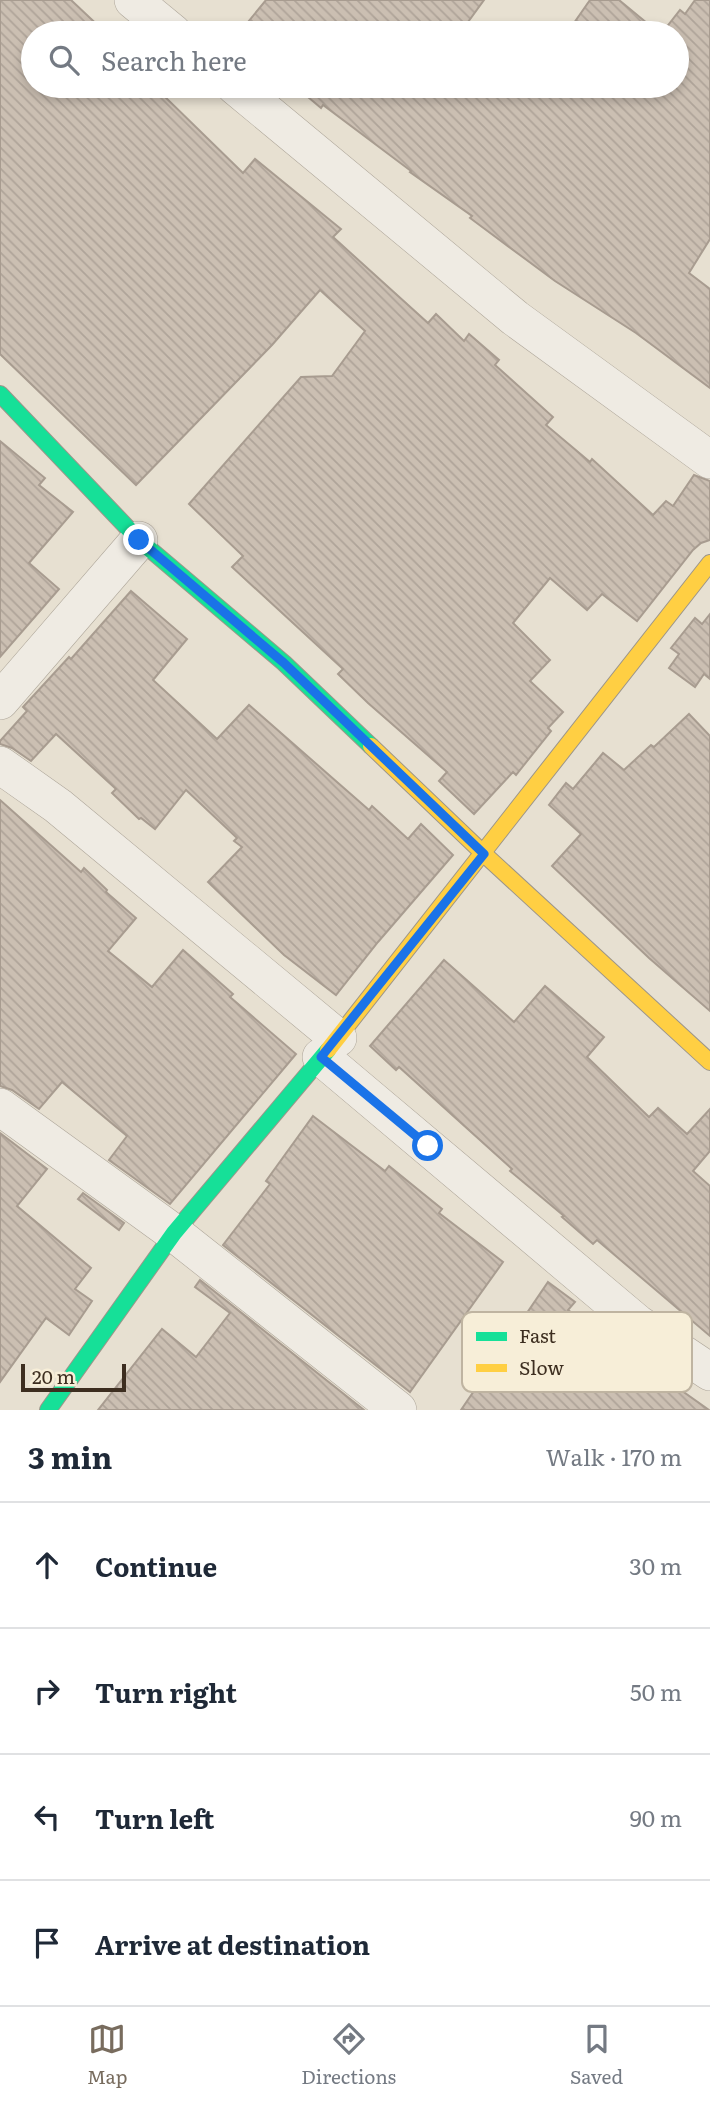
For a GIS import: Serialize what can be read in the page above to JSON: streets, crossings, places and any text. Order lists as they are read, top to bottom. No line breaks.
{"legend":["Fast","Slow"],"scale_bar":"20 m","page":{"search":"Search here","scale":"20 m","heading":["3 min","Walk · 170 m"],"list":[["Continue","30 m"],["Turn right","50 m"],["Turn left","90 m"],"Arrive at destination"],"nav":["Map","Directions","Saved"]}}
